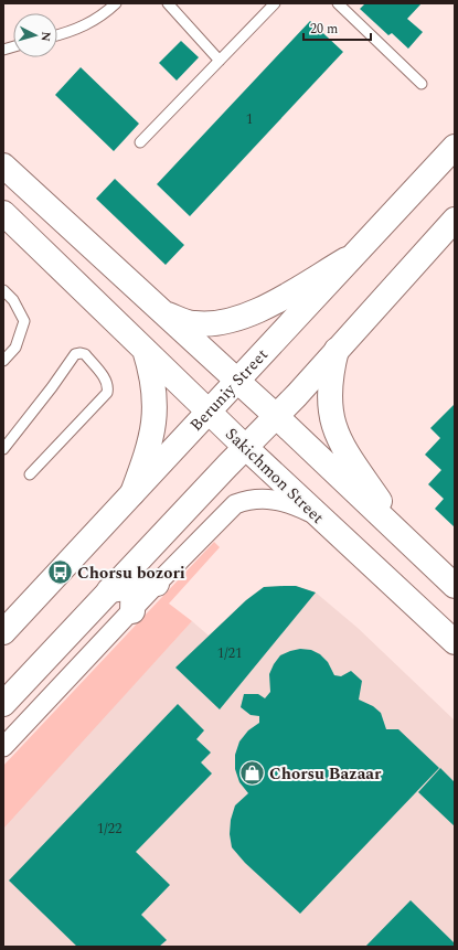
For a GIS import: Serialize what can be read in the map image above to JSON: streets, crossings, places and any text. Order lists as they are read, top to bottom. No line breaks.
{"streets":{"main road":["Beruniy Street","Sakichmon Street"]},"crossings":[["Beruniy Street","Sakichmon Street"]],"places":{"bus stop":["Chorsu bozori"],"shop":["Chorsu Bazaar"]},"house_numbers":["1","1/21","1/22"],"scale_bar":"20 m","north":"right"}
